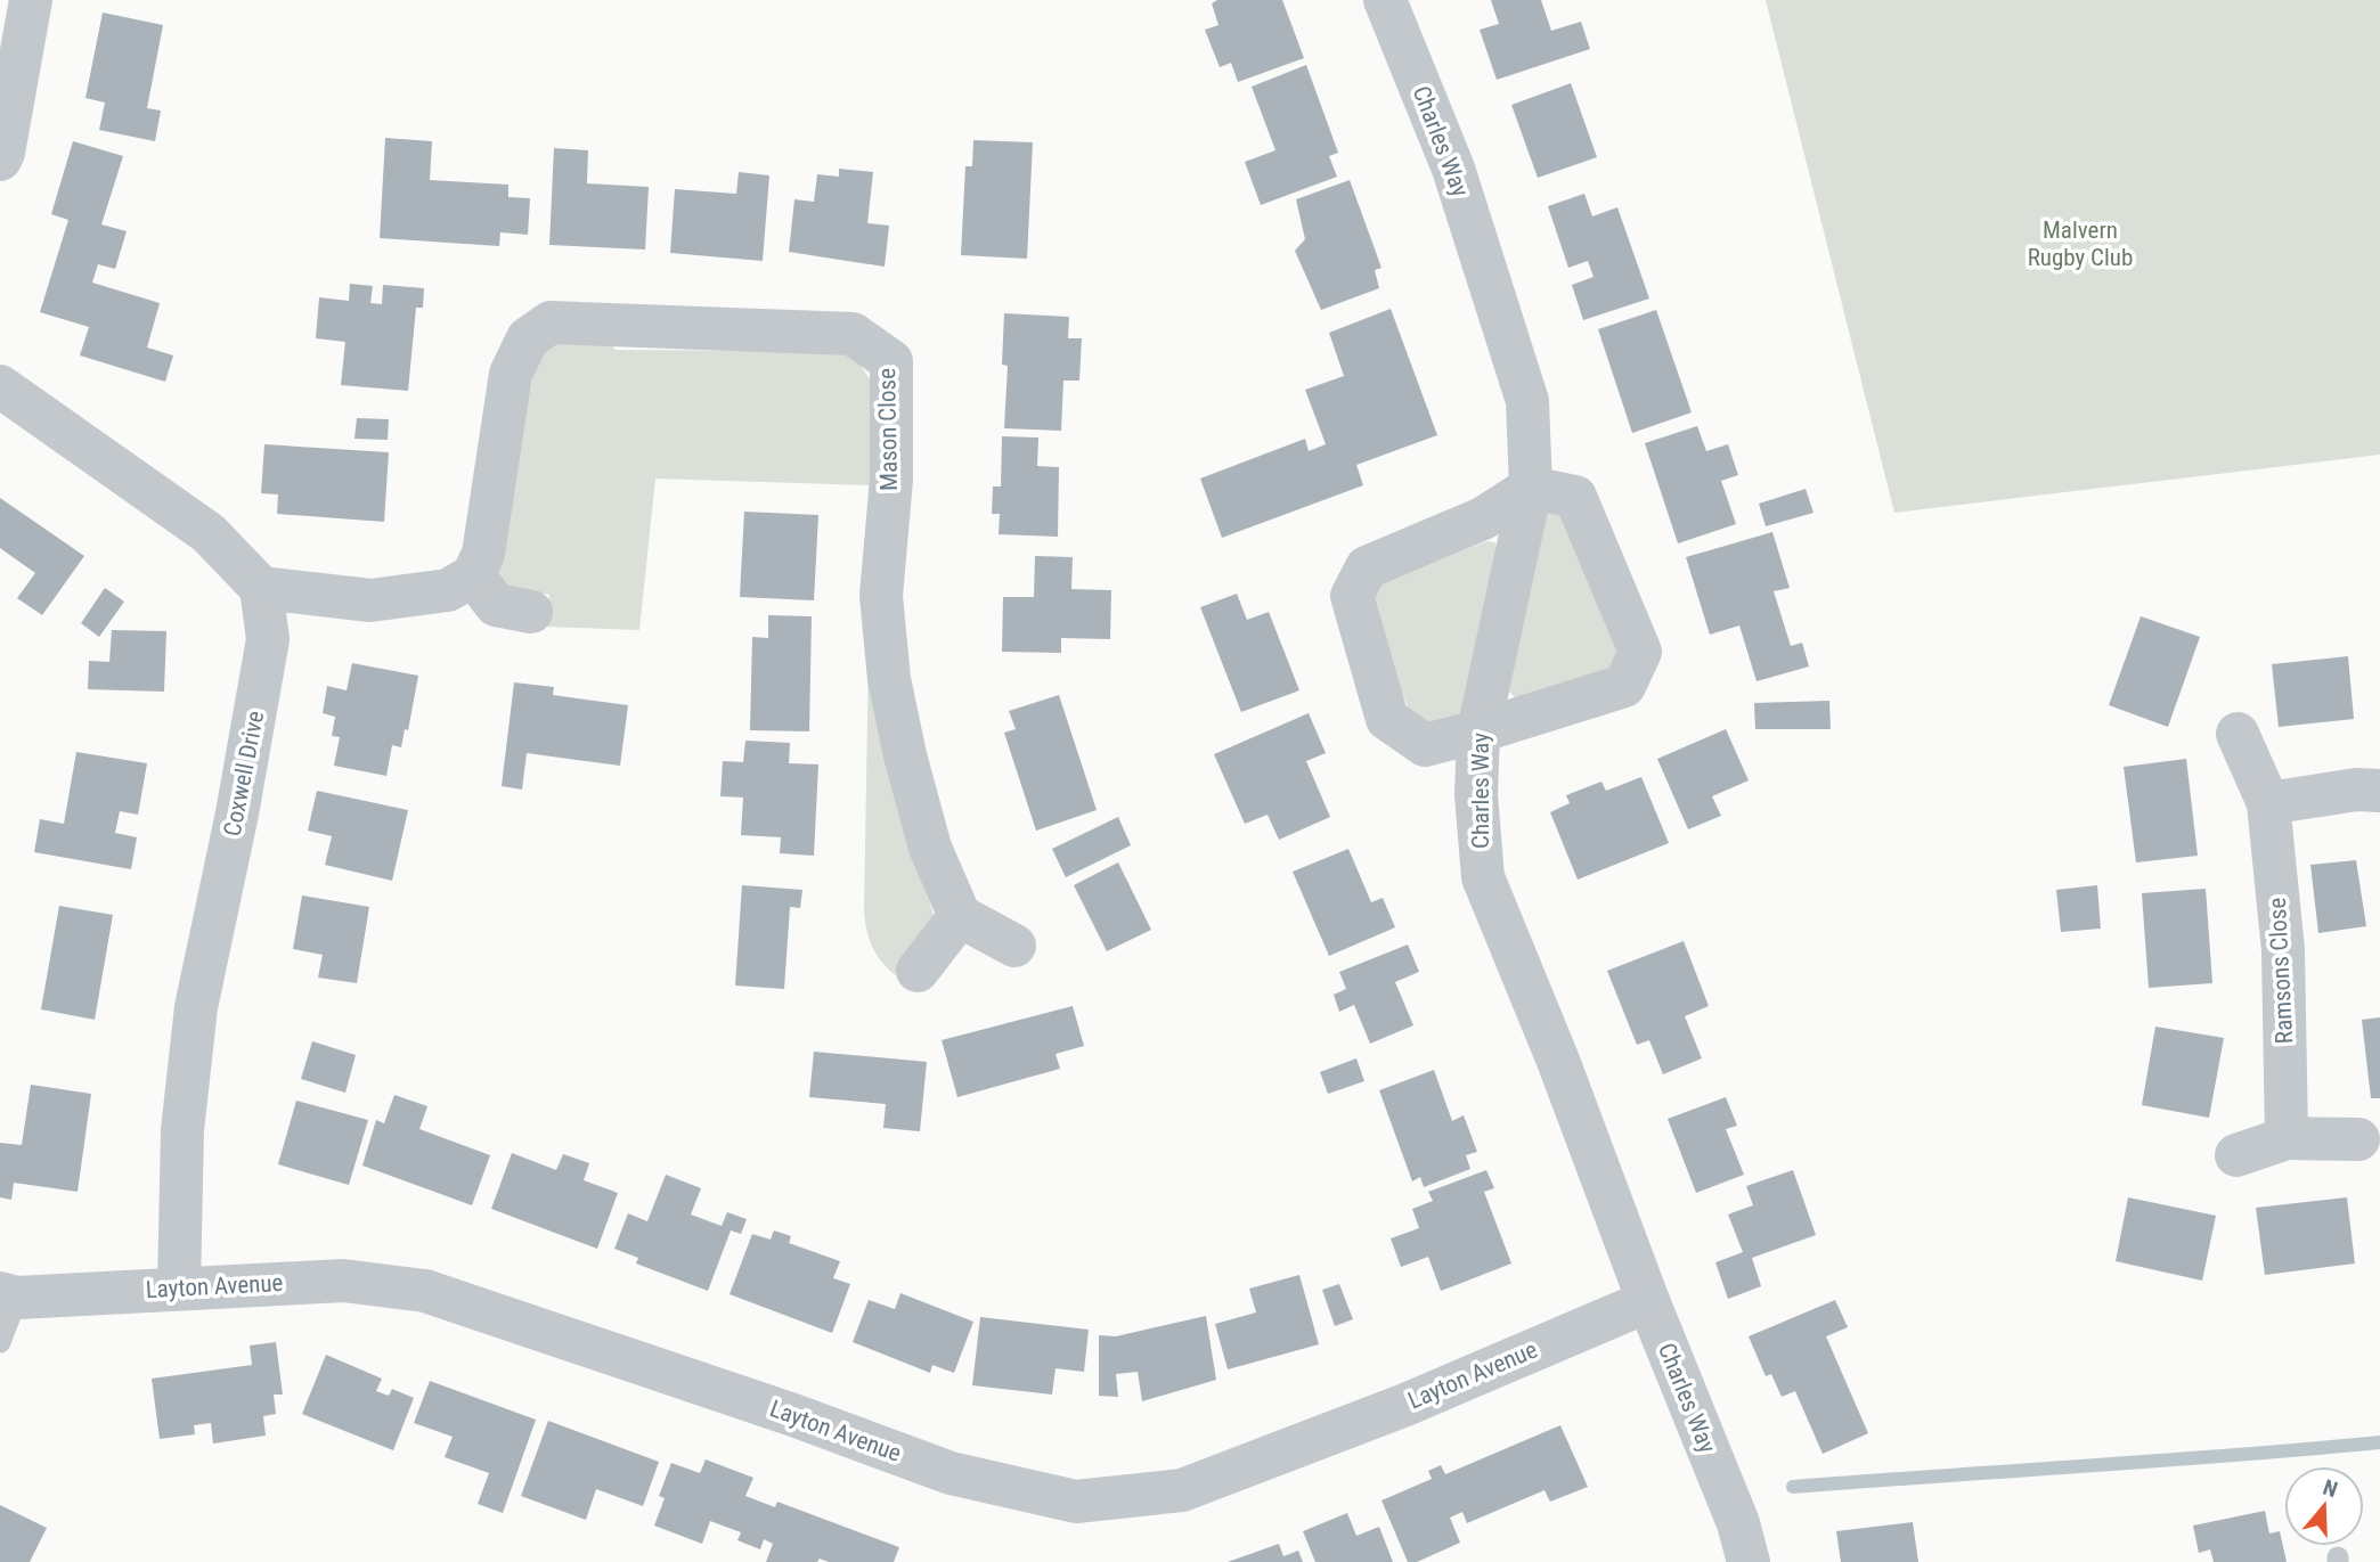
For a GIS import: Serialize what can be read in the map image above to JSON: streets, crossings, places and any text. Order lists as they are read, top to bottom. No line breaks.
{"streets":{"street":["Charles Way","Mason Close","Coxwell Drive","Ramsons Close","Layton Avenue"]},"crossings":[["Charles Way","Layton Avenue"],["Coxwell Drive","Layton Avenue"]],"parks":["Malvern Rugby Club"],"north":"top"}
